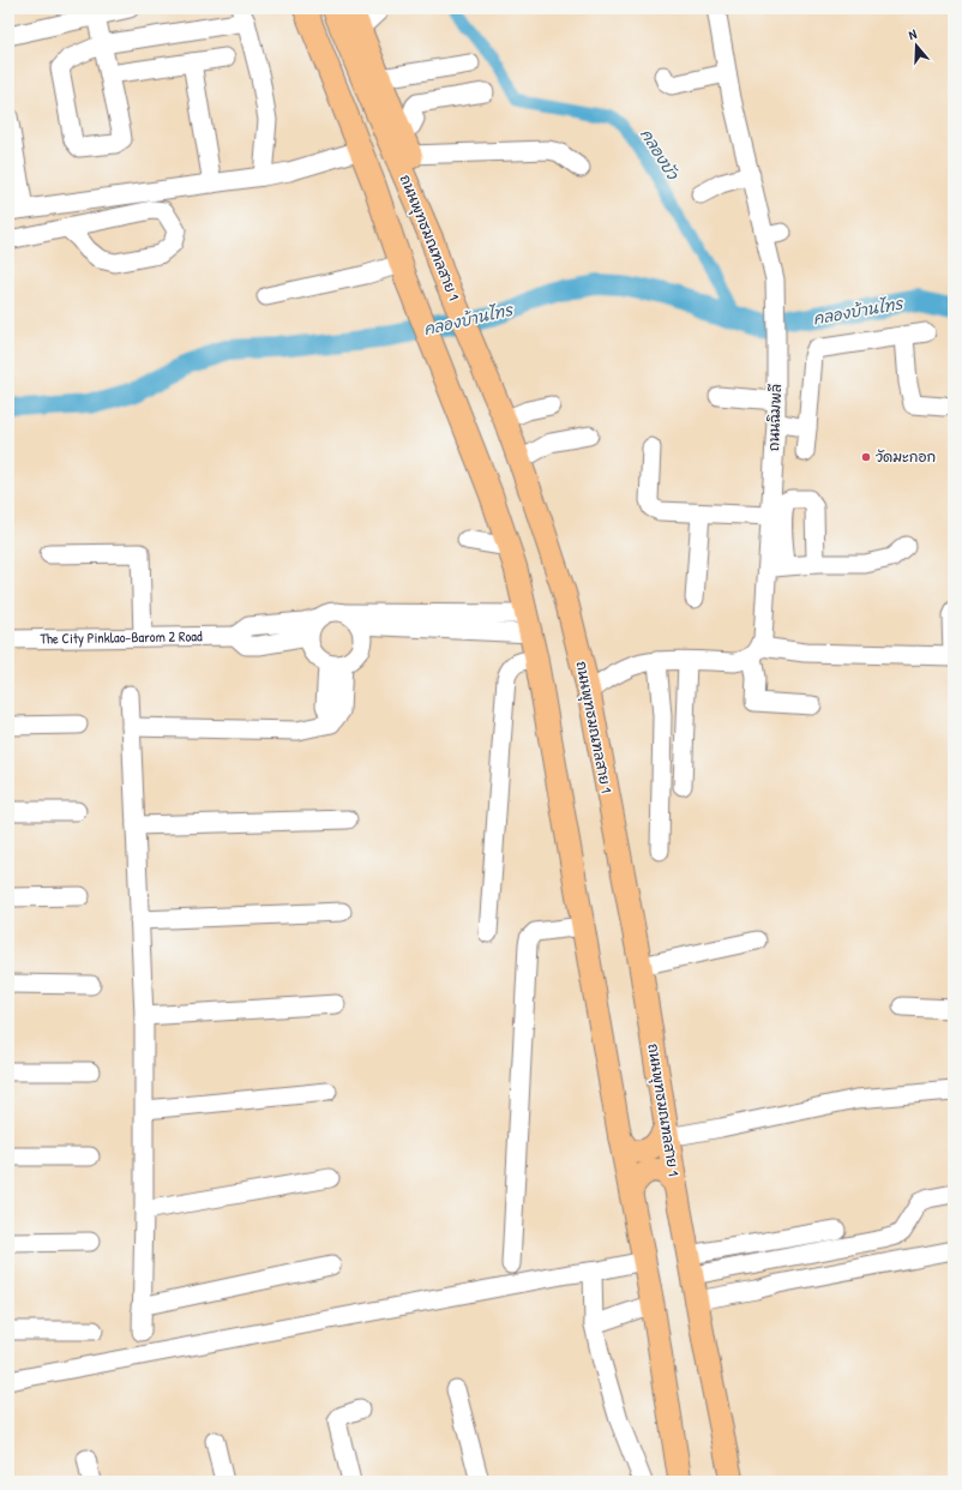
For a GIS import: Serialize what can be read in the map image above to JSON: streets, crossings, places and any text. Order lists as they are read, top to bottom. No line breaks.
{"streets":{"main road":["ถนนพุทธมณฑลสาย 1"],"street":["ถนนฉิมพลี","The City Pinklao-Barom 2 Road"]},"water":["คลองบัว","คลองบ้านไทร"],"places":["วัดมะกอก"],"north":"top"}
